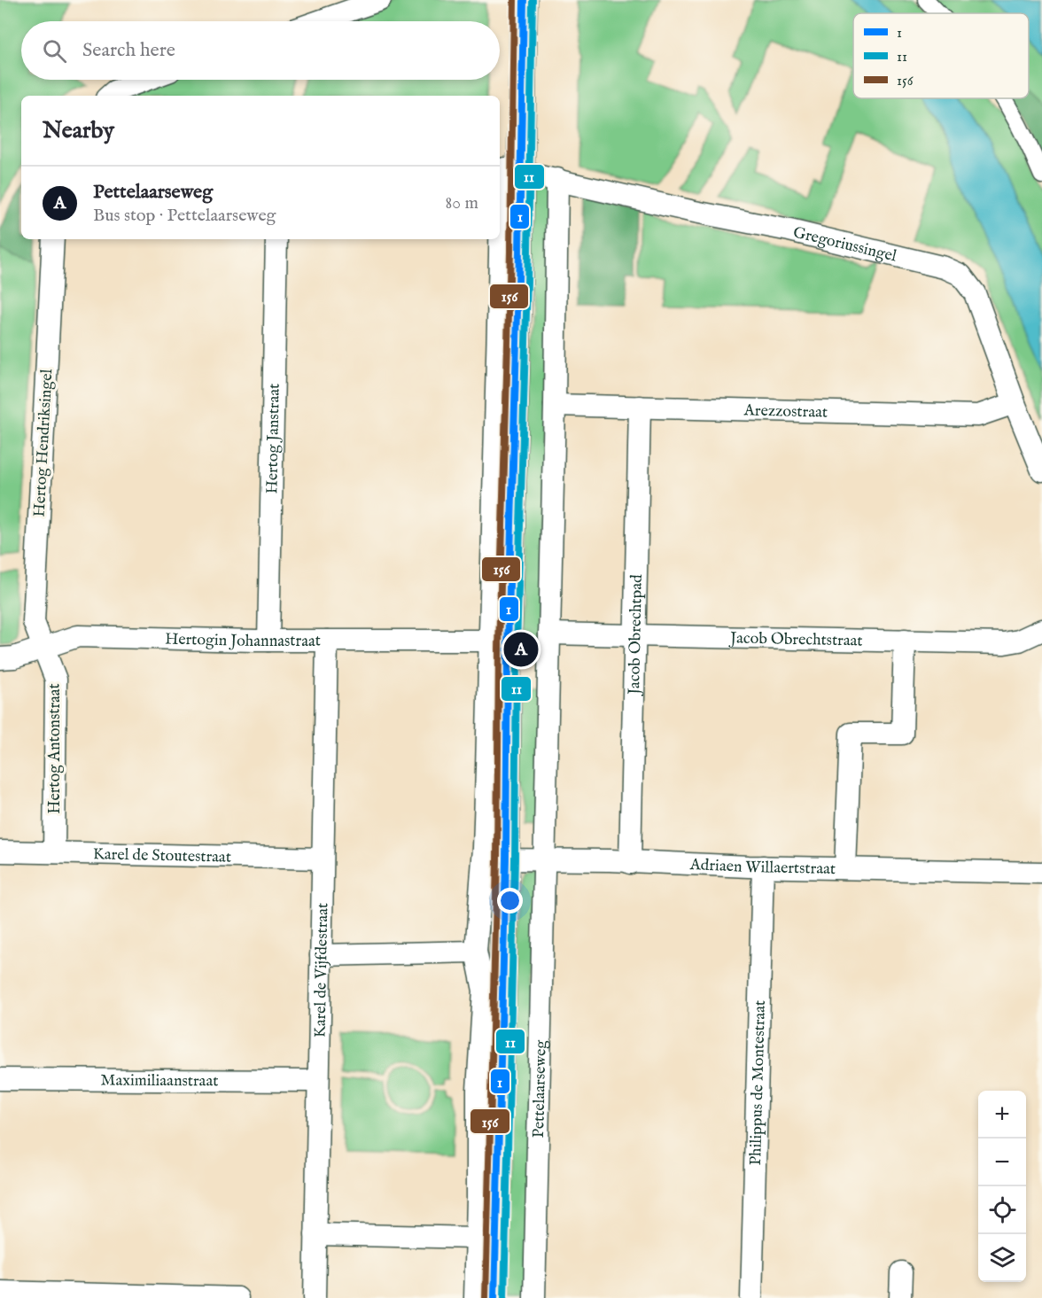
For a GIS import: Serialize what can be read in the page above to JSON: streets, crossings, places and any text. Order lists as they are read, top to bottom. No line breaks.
{"streets":{"street":["Gregoriussingel","Arezzostraat","Hertog Janstraat","Hertog Hendriksingel","Jacob Obrechtpad","Jacob Obrechtstraat","Hertogin Johannastraat","Hertog Antonstraat","Karel de Stoutestraat","Adriaen Willaertstraat","Karel de Vijfdestraat","Maximiliaanstraat","Philippus de Montestraat","Pettelaarseweg"]},"crossings":[["Gregoriussingel","Arezzostraat"],["Gregoriussingel","Pettelaarseweg"],["Arezzostraat","Jacob Obrechtpad"],["Arezzostraat","Pettelaarseweg"],["Hertog Janstraat","Hertogin Johannastraat"],["Hertog Hendriksingel","Hertogin Johannastraat"],["Hertog Hendriksingel","Hertog Antonstraat"],["Jacob Obrechtpad","Jacob Obrechtstraat"],["Jacob Obrechtpad","Adriaen Willaertstraat"],["Jacob Obrechtstraat","Pettelaarseweg"],["Hertogin Johannastraat","Hertog Antonstraat"],["Hertogin Johannastraat","Karel de Vijfdestraat"],["Hertog Antonstraat","Karel de Stoutestraat"],["Karel de Stoutestraat","Karel de Vijfdestraat"],["Adriaen Willaertstraat","Philippus de Montestraat"],["Adriaen Willaertstraat","Pettelaarseweg"],["Karel de Vijfdestraat","Maximiliaanstraat"]],"lines":["transit line 1","transit line 11","transit line 156"],"legend":["1","11","156"],"page":{"search":"Search here","heading":"Nearby","list":[{"mark":"A","name":"Pettelaarseweg","note":"Bus stop · Pettelaarseweg","value":"80 m"}],"pins":"A","map_buttons":["+","−"]}}
